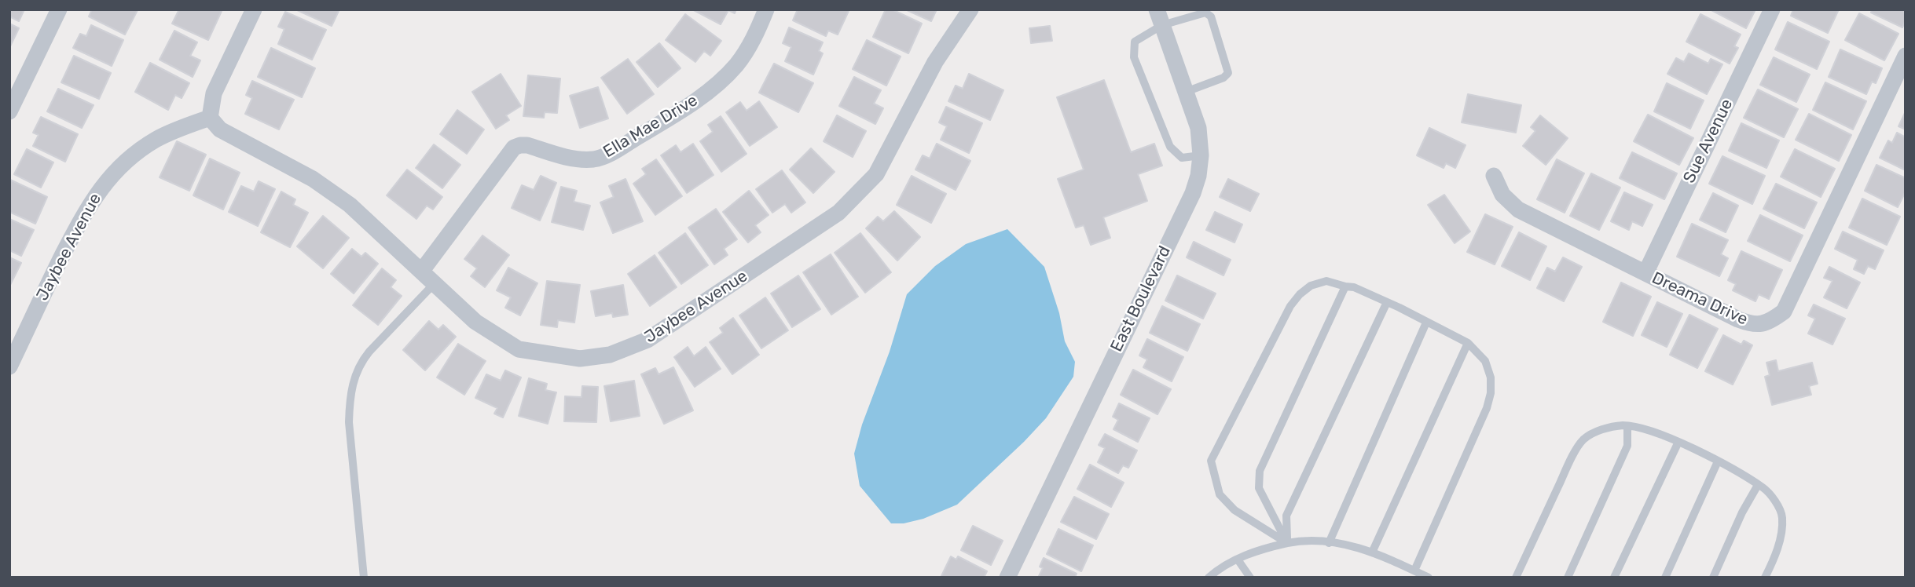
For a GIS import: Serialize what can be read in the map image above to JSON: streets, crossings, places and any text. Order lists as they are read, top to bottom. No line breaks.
{"streets":{"street":["Ella Mae Drive","Sue Avenue","Jaybee Avenue","East Boulevard","Dreama Drive"]},"crossings":[["Ella Mae Drive","Jaybee Avenue"],["Sue Avenue","Dreama Drive"]]}
